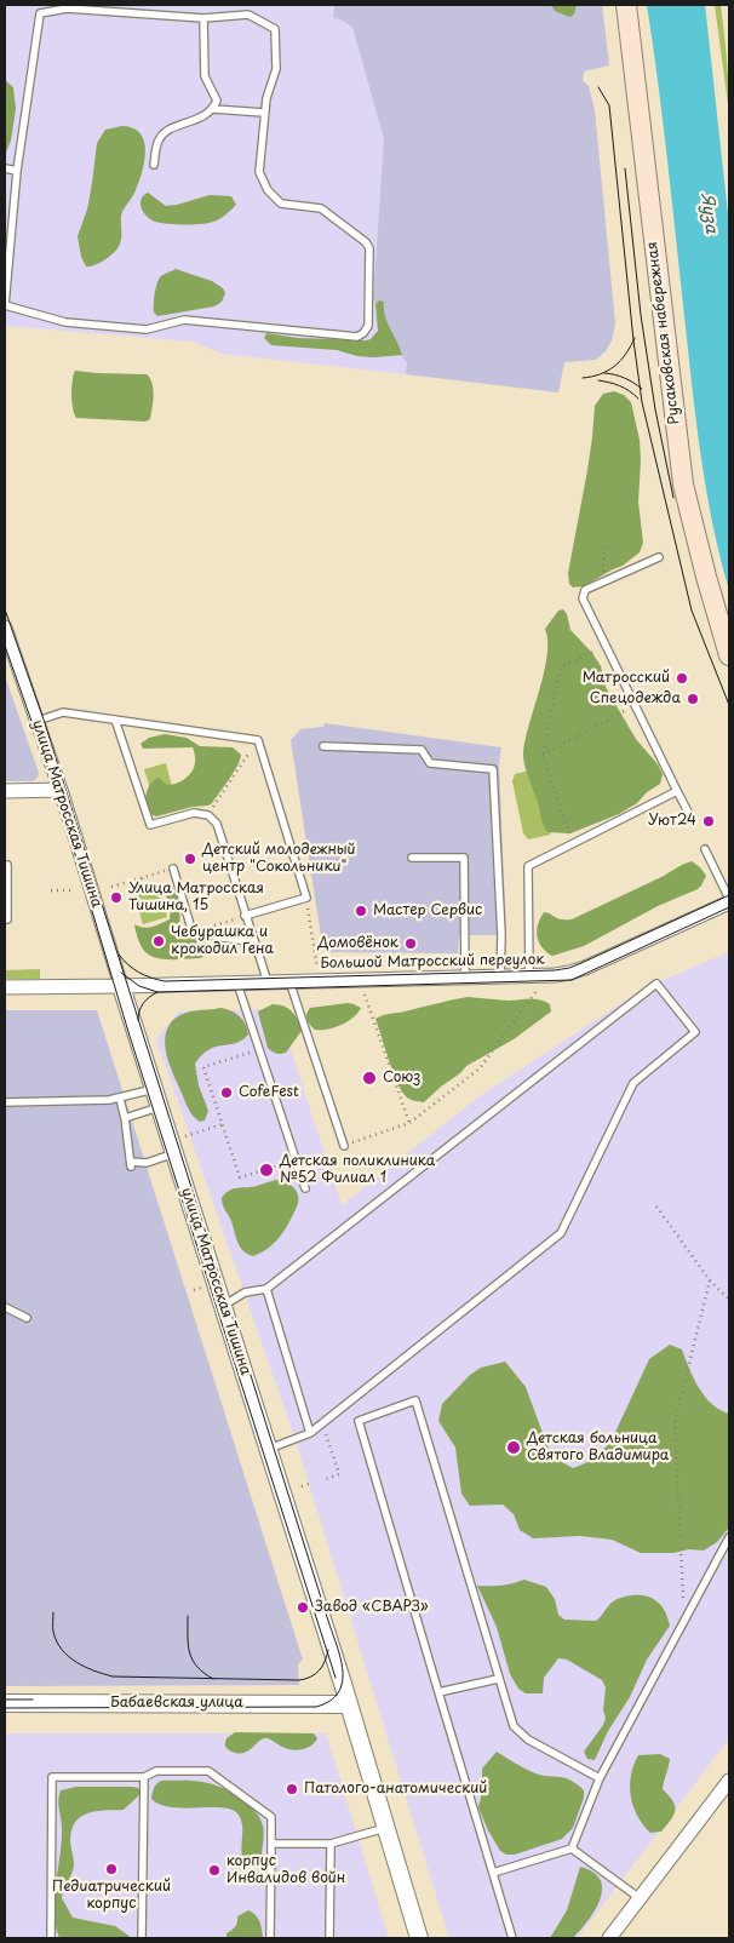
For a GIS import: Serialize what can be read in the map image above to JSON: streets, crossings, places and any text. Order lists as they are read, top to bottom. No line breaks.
{"streets":{"main road":["Русаковская набережная"],"street":["улица Матросская Тишина","Большой Матросский переулок","Бабаевская улица"]},"crossings":[["улица Матросская Тишина","Большой Матросский переулок"],["улица Матросская Тишина","Бабаевская улица"]],"water":["Яуза"],"places":["Матросский","Спецодежда","Уют24","Детский молодежный центр \"Сокольники\"","Улица Матросская Тишина, 15","Мастер Сервис","Чебурашка и крокодил Гена","Домовёнок","Союз","CofeFest","Детская поликлиника №52 Филиал 1","Детская больница Святого Владимира","Завод «СВАРЗ»","Патолого-анатомический","Педиатрический корпус","корпус Инвалидов войн"]}
